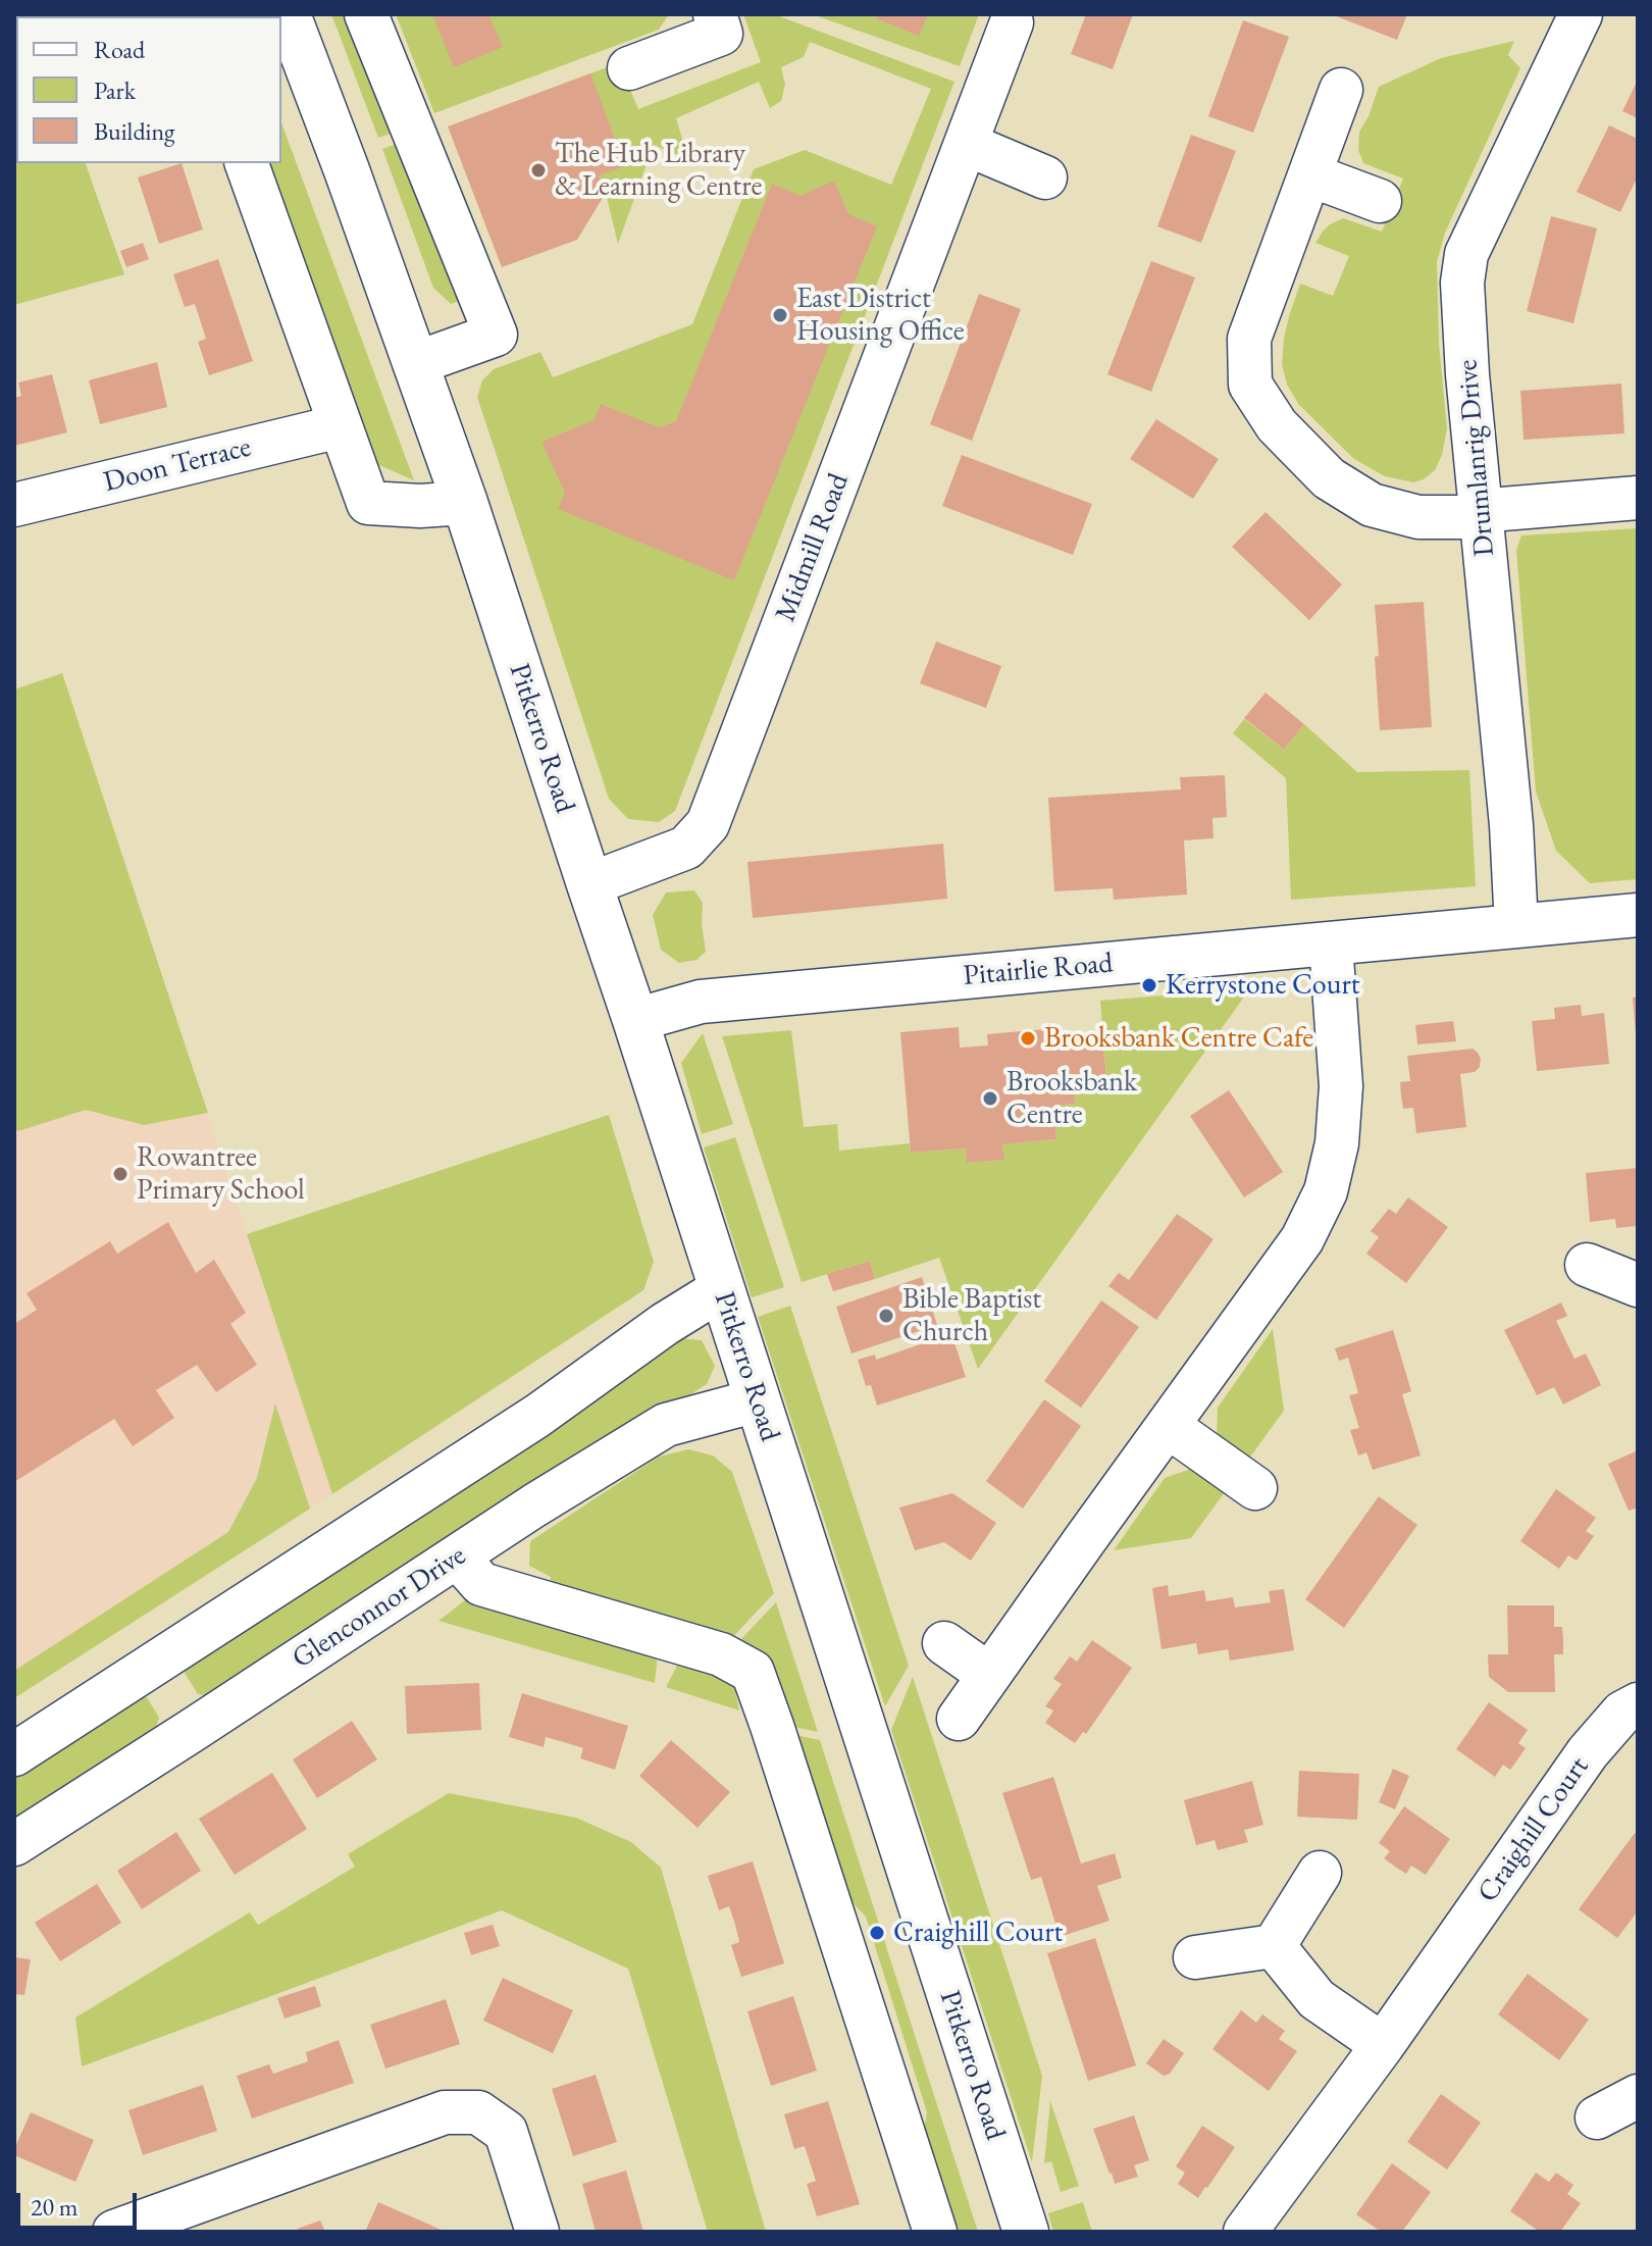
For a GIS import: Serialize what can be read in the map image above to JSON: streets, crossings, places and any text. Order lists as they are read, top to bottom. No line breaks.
{"streets":{"street":["Drumlanrig Drive","Doon Terrace","Midmill Road","Pitkerro Road","Pitairlie Road","Glenconnor Drive","Craighill Court"]},"crossings":[["Drumlanrig Drive","Pitairlie Road"],["Midmill Road","Pitkerro Road"],["Pitkerro Road","Pitairlie Road"],["Pitkerro Road","Glenconnor Drive"]],"places":["The Hub Library & Learning Centre","East District Housing Office","Kerrystone Court","Brooksbank Centre Cafe","Brooksbank Centre","Rowantree Primary School","Bible Baptist Church","Craighill Court"],"legend":["Road","Park","Building"],"scale_bar":"20 m"}
